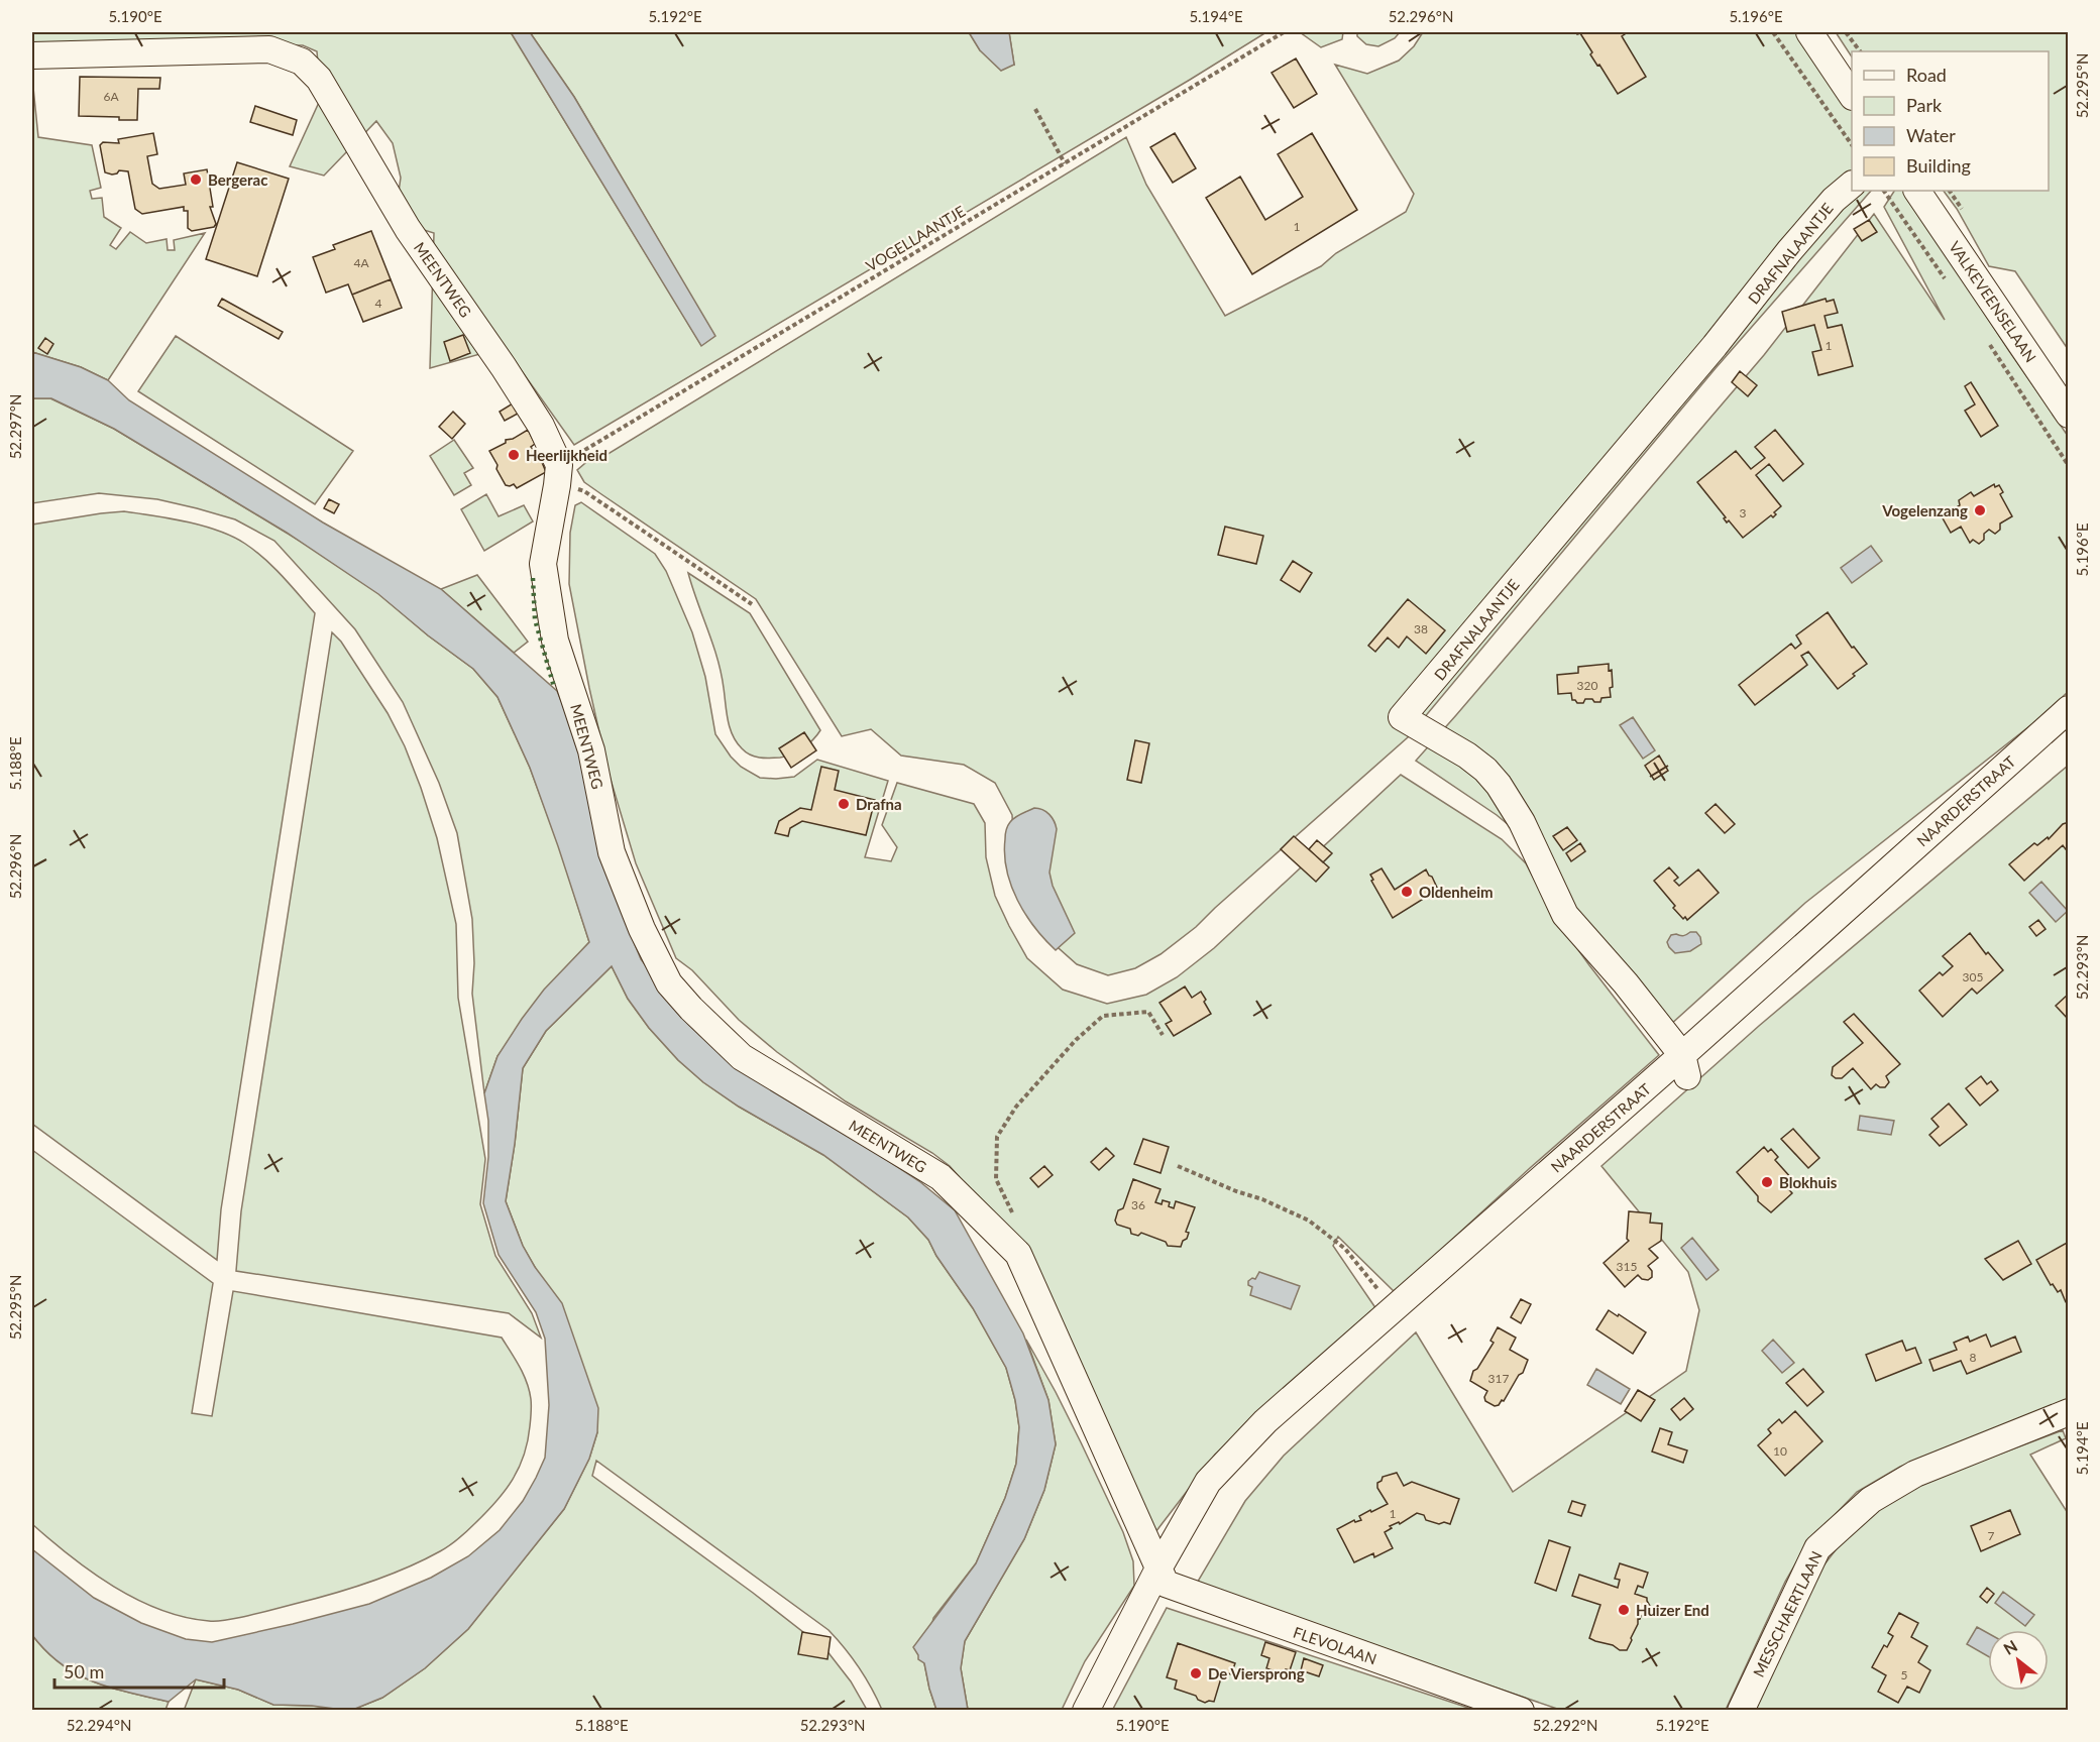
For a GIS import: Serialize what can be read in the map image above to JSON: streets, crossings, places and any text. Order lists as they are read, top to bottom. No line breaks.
{"streets":{"street":["DRAFNALAANTJE","MEENTWEG","VALKEVEENSELAAN","NAARDERSTRAAT","MESSCHAERTLAAN","FLEVOLAAN"],"path":["VOGELLAANTJE"]},"crossings":[["VOGELLAANTJE","MEENTWEG"],["DRAFNALAANTJE","NAARDERSTRAAT"],["MEENTWEG","NAARDERSTRAAT"],["MEENTWEG","FLEVOLAAN"],["NAARDERSTRAAT","FLEVOLAAN"]],"places":["Bergerac","Heerlijkheid","Vogelenzang","Drafna","Oldenheim","Blokhuis","Huizer End","De Viersprong"],"house_numbers":["6A","1","4A","4","1","3","38","320","305","36","315","8","317","10","1","7","5"],"legend":["Road","Park","Water","Building"],"scale_bar":"50 m","north":"top left","coordinates":["5.190°E","5.192°E","5.194°E","52.296°N","5.196°E","52.295°N","52.297°N","5.188°E","52.293°N","52.294°N","52.292°N"]}
